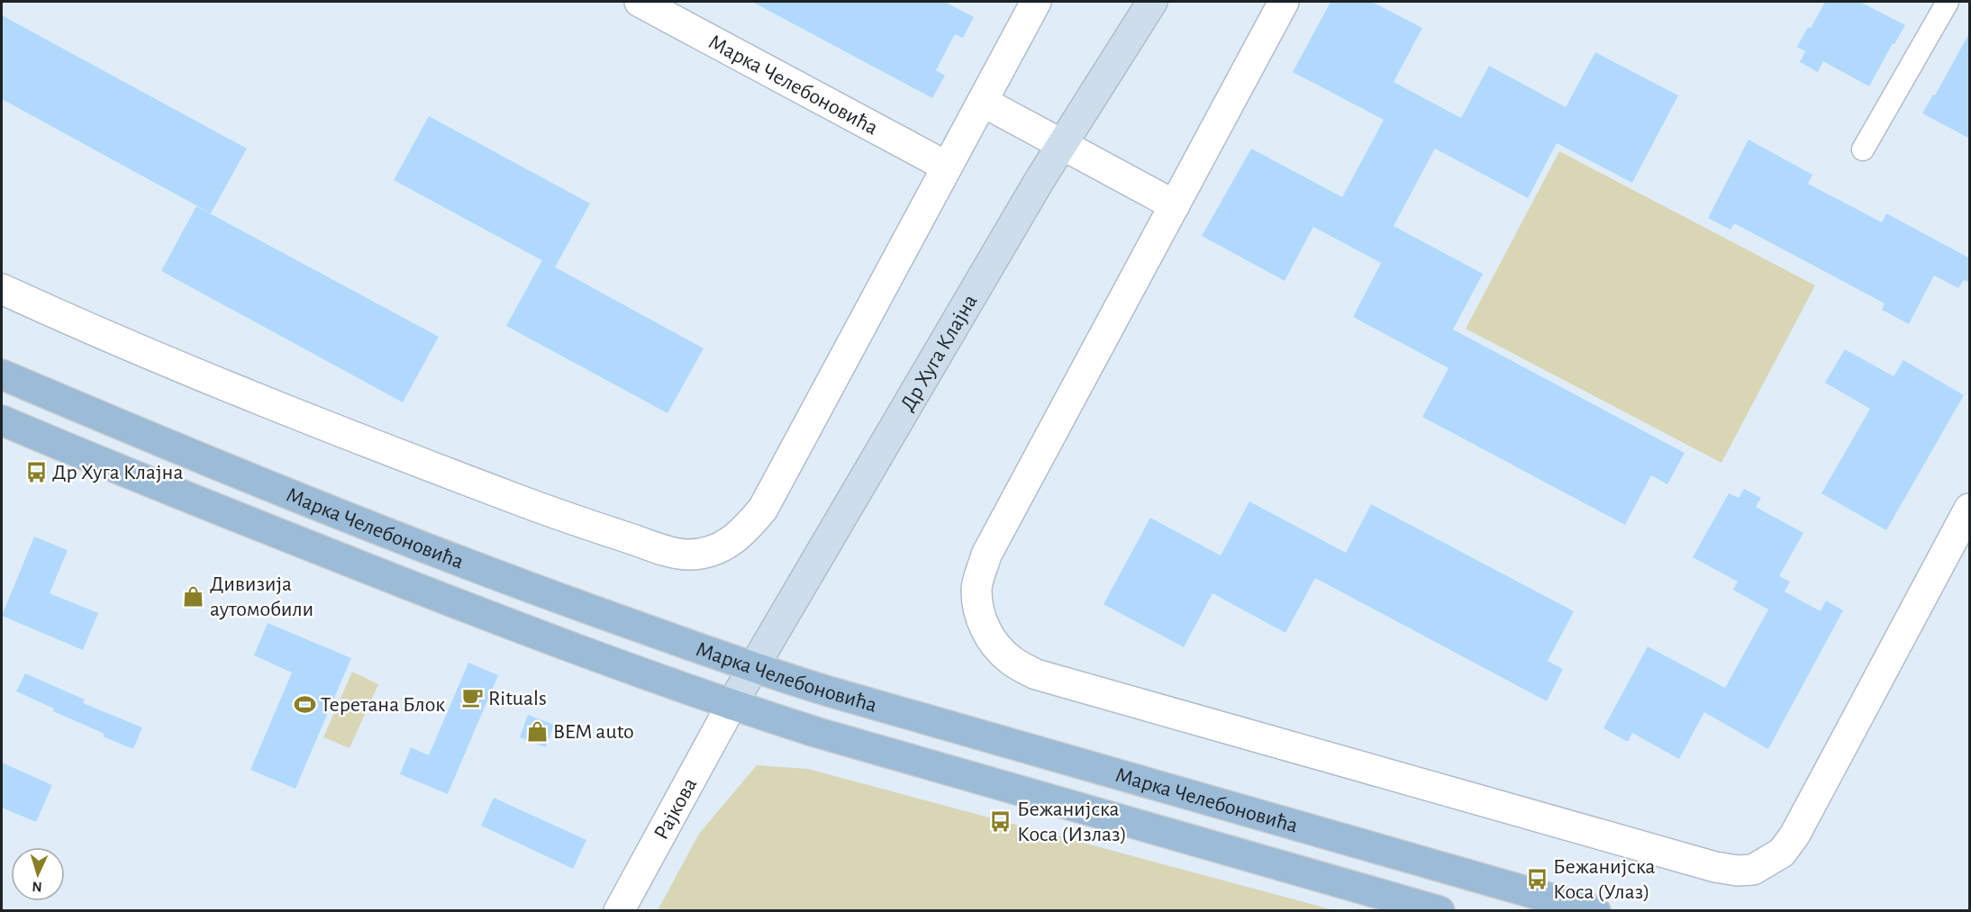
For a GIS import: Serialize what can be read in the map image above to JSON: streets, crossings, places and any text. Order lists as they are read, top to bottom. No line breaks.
{"streets":{"main road":["Марка Челебоновића","Др Хуга Клајна"],"street":["Рајкова"]},"crossings":[["Марка Челебоновића","Др Хуга Клајна"],["Марка Челебоновића","Рајкова"],["Др Хуга Клајна","Рајкова"]],"places":{"bus stop":["Др Хуга Клајна","Бежанијска Коса (Излаз)","Бежанијска Коса (Улаз)"],"shop":["Дивизија аутомобили","BEM auto"],"cafe":["Rituals"],"sports":["Теретана Блок"]},"north":"bottom"}
